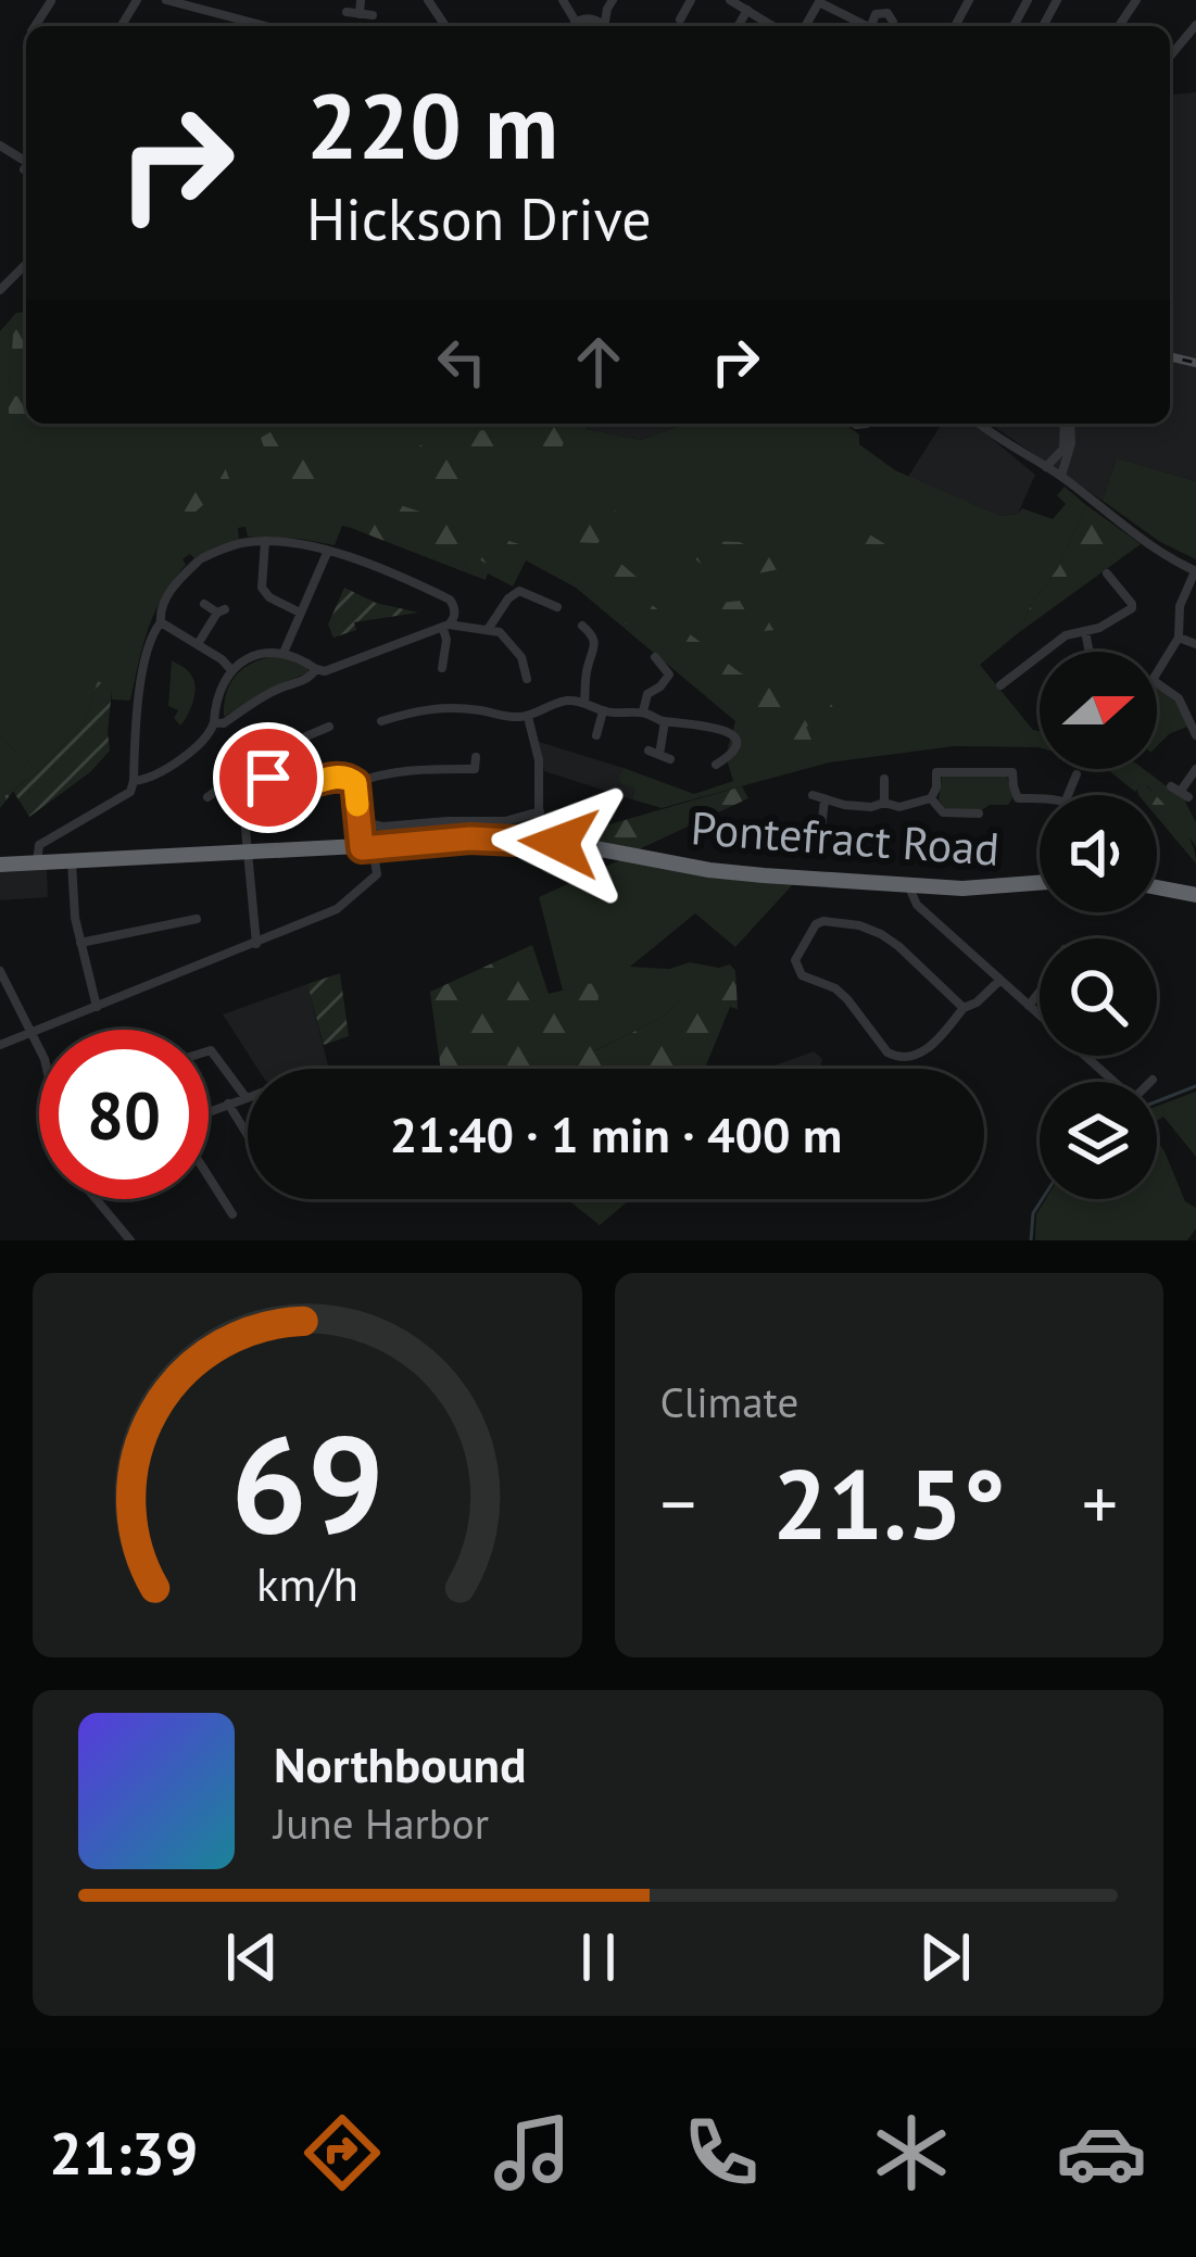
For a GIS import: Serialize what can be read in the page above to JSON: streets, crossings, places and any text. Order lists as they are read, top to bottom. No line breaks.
{"streets":{"highway":["Pontefract Road"]},"north":"right","page":{"turn":["220 m","Hickson Drive"],"limit":"80","trip":"21:40 · 1 min · 400 m","tile":"Climate","heat":["−","21.5°","+"],"song":["Northbound","June Harbor"],"tabs":"21:39","gauge":["69","km/h"]}}
